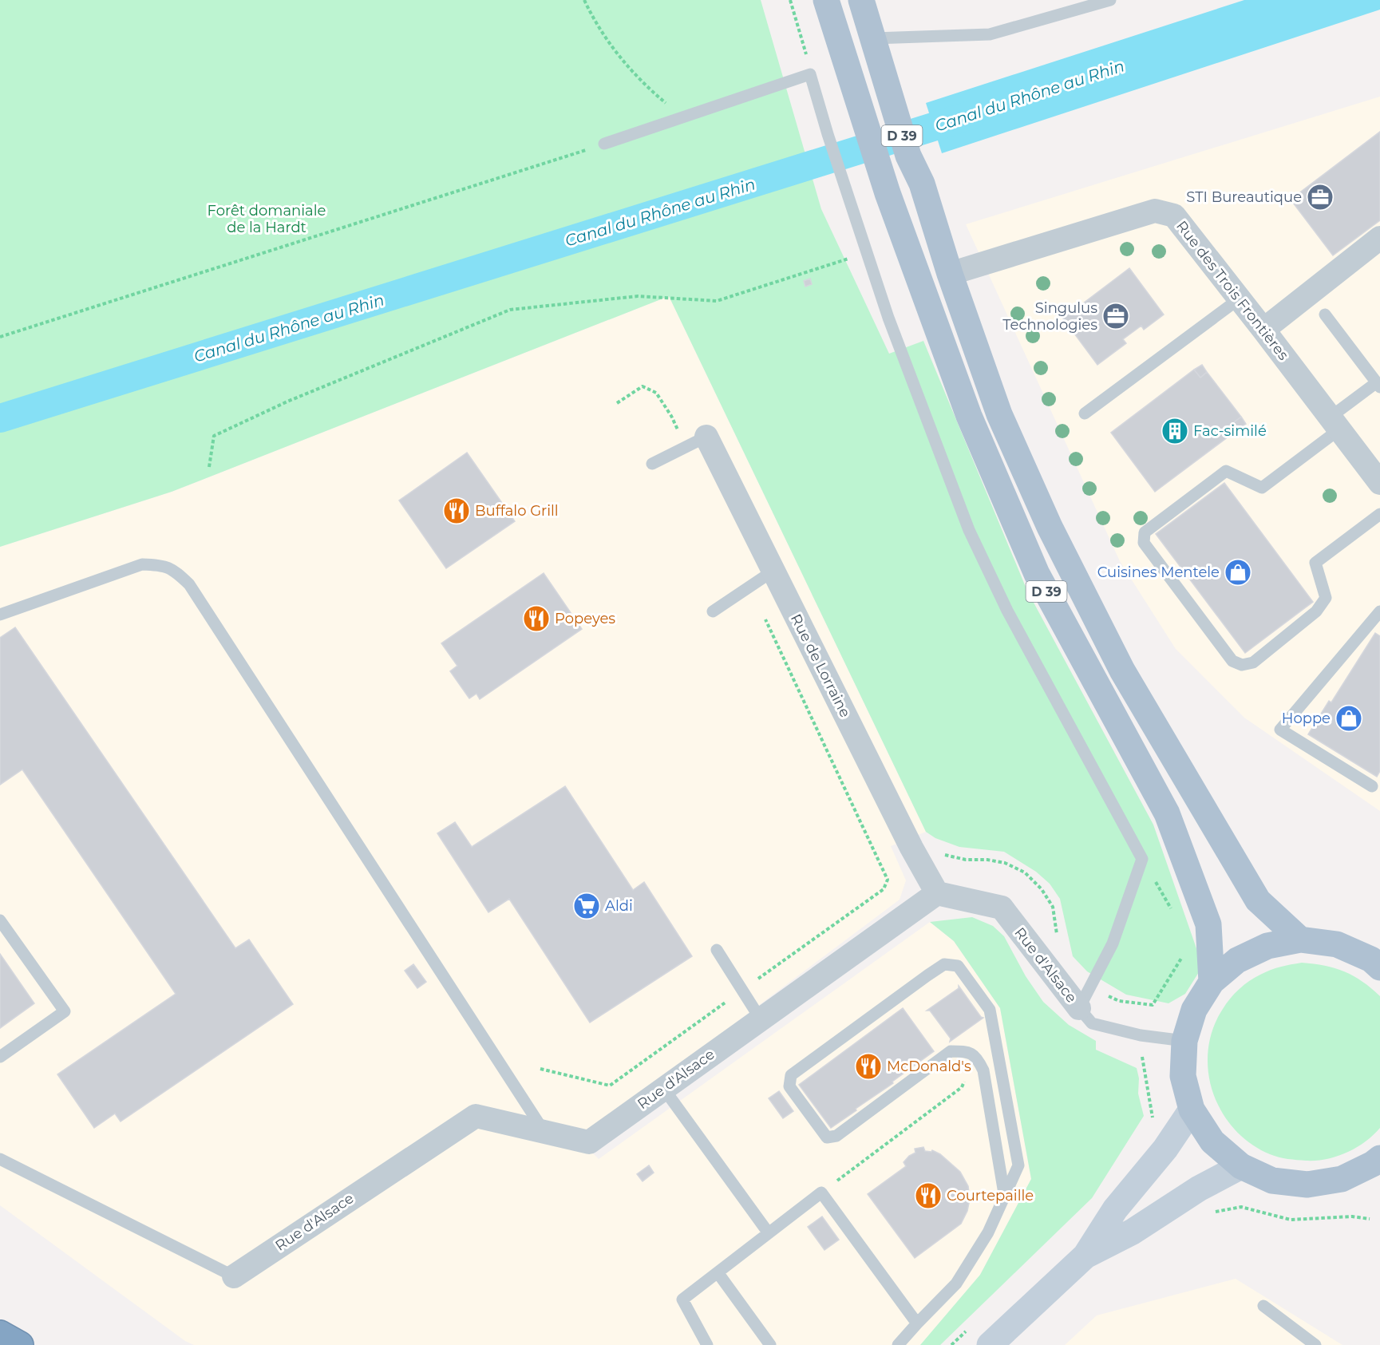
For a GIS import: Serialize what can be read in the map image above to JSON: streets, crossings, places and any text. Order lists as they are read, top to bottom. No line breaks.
{"streets":{"main road":["D 39"],"street":["Rue des Trois Frontières","Rue de Lorraine","Rue d'Alsace"]},"crossings":[["D 39","Rue des Trois Frontières"],["Rue de Lorraine","Rue d'Alsace"]],"water":["Canal du Rhône au Rhin"],"parks":["Forêt domaniale de la Hardt"],"places":{"office":["STI Bureautique","Singulus Technologies"],"building":["Fac-similé"],"restaurant":["Buffalo Grill","Popeyes","McDonald's","Courtepaille"],"shop":["Cuisines Mentele","Hoppe"],"supermarket":["Aldi"]}}
